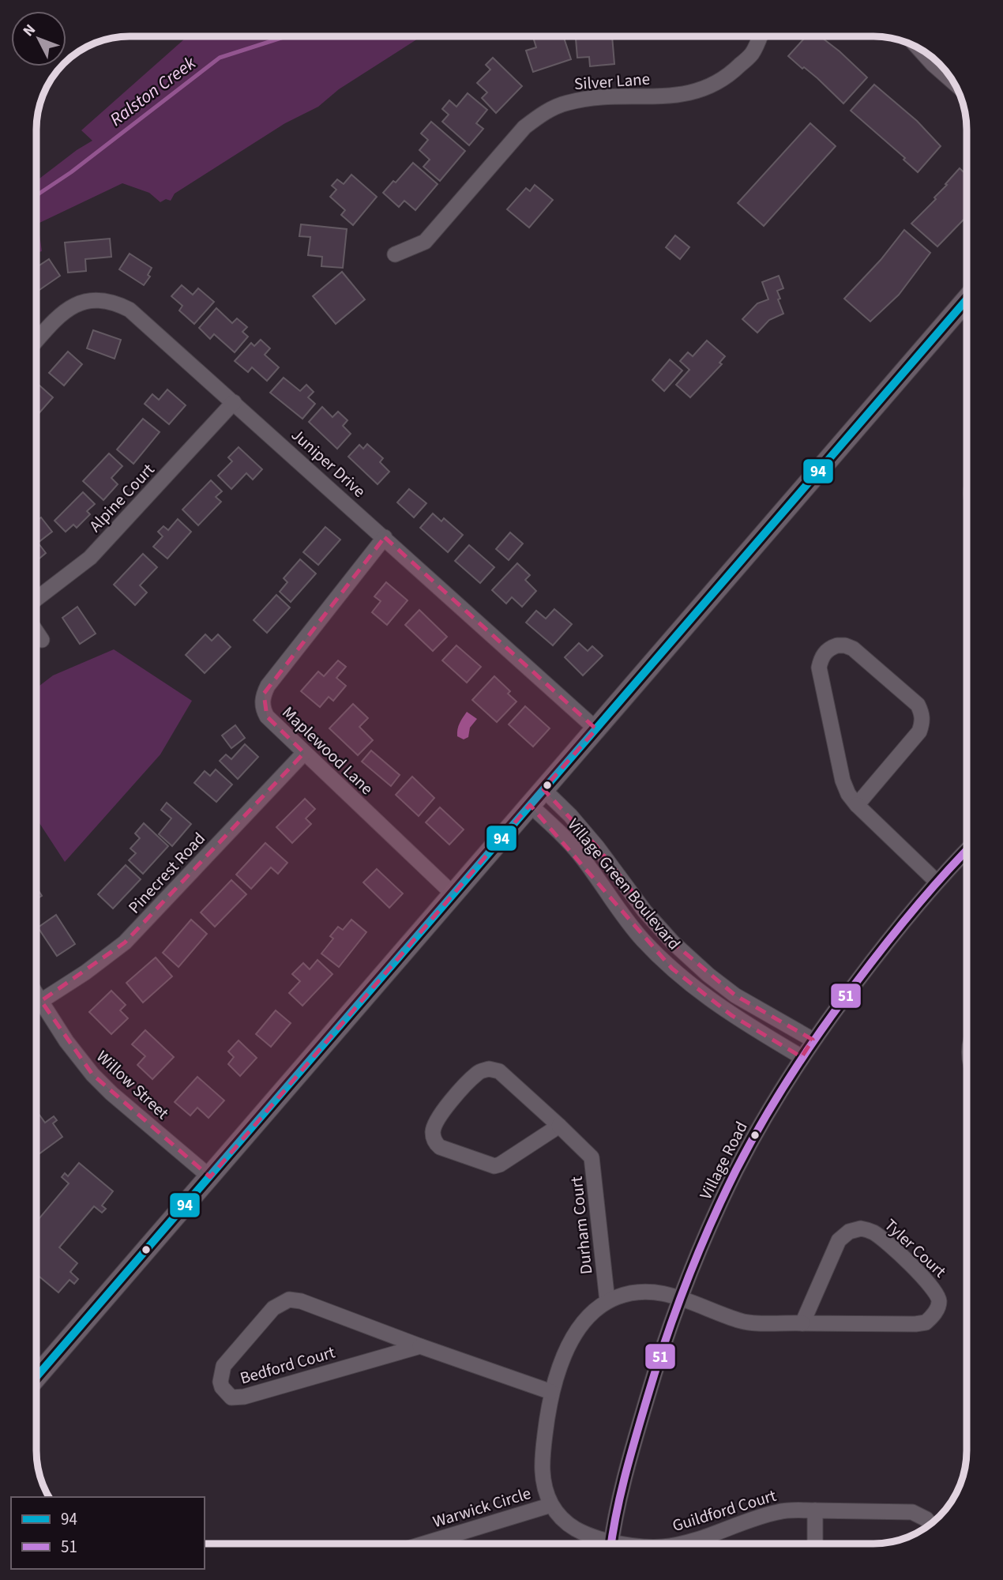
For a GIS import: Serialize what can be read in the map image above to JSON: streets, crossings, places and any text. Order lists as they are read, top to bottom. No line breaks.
{"streets":{"street":["Silver Lane","Juniper Drive","Alpine Court","Maplewood Lane","Pinecrest Road","Village Green Boulevard","Willow Street","Village Road","Durham Court","Tyler Court","Bedford Court","Warwick Circle","Guildford Court"]},"crossings":[["Juniper Drive","Alpine Court"],["Juniper Drive","Maplewood Lane"],["Maplewood Lane","Pinecrest Road"],["Pinecrest Road","Willow Street"],["Village Green Boulevard","Village Road"],["Village Road","Tyler Court"],["Durham Court","Tyler Court"],["Warwick Circle","Guildford Court"]],"water":["Ralston Creek"],"lines":["transit line 94","transit line 51"],"legend":["94","51"],"north":"top left"}
